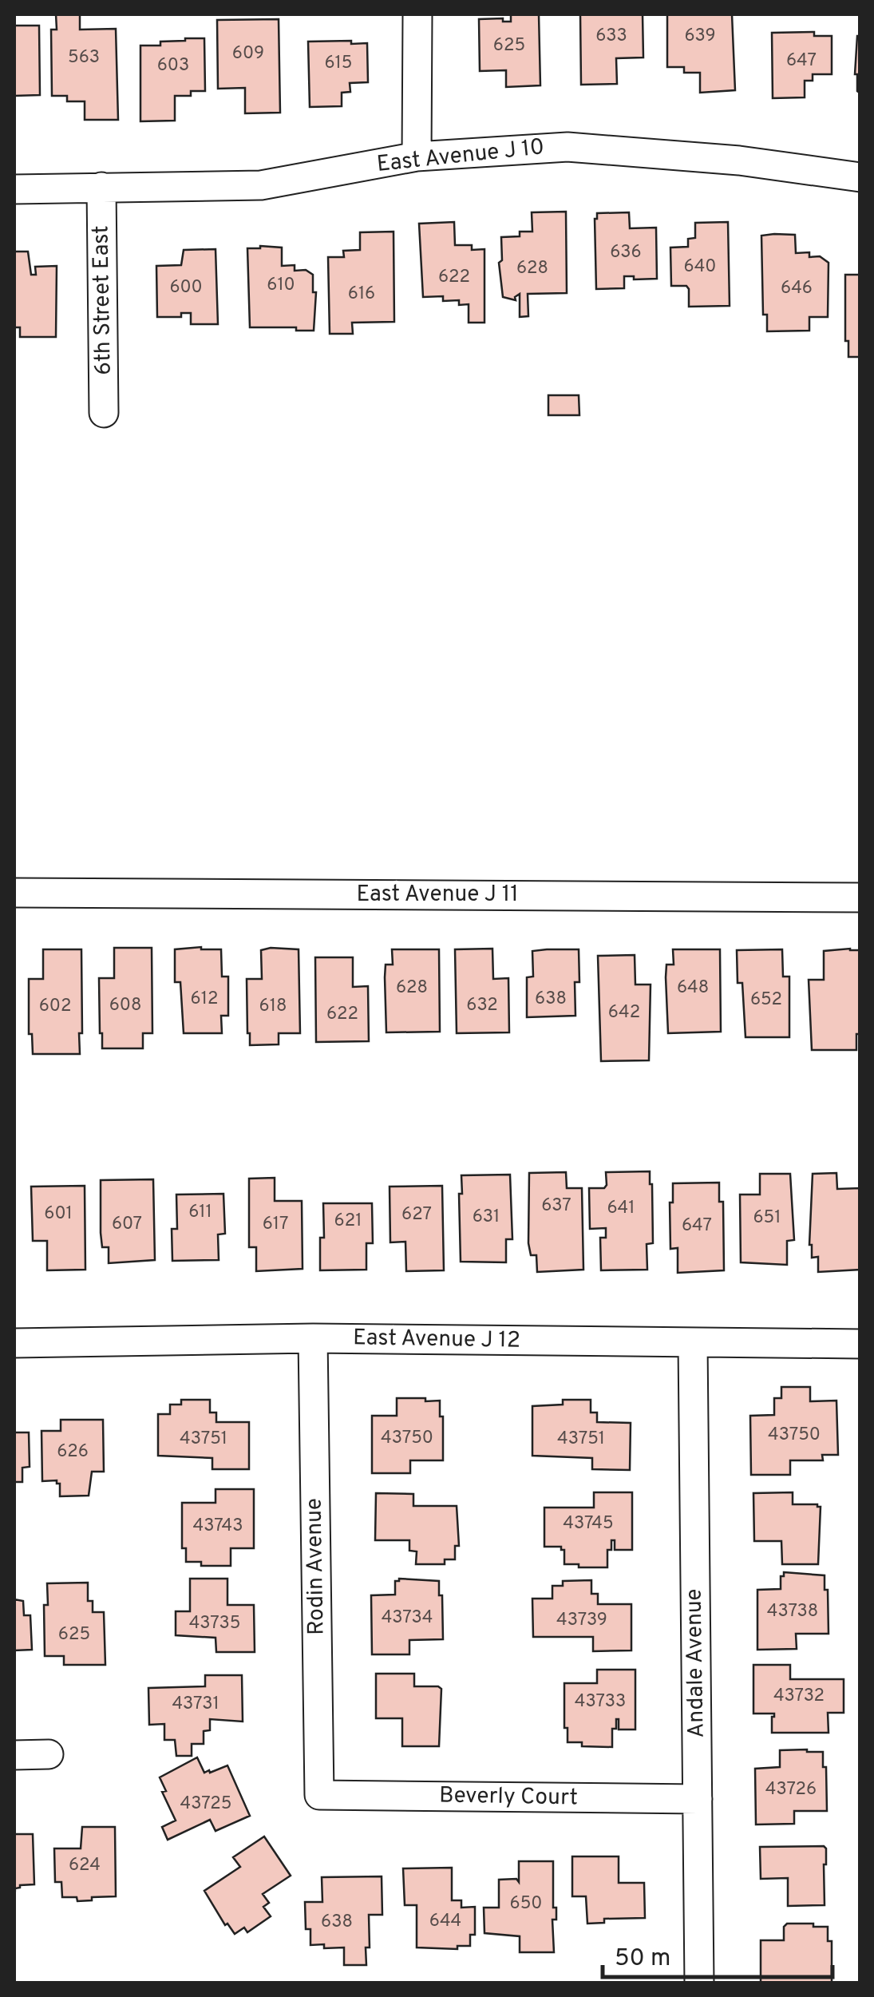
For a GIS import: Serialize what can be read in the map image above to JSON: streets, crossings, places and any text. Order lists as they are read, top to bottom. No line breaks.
{"streets":{"street":["East Avenue J 10","6th Street East","East Avenue J 11","East Avenue J 12","Rodin Avenue","Andale Avenue","Beverly Court"]},"crossings":[["East Avenue J 10","6th Street East"],["East Avenue J 12","Rodin Avenue"],["East Avenue J 12","Andale Avenue"],["Rodin Avenue","Beverly Court"],["Andale Avenue","Beverly Court"]],"house_numbers":["633","639","625","609","563","647","615","603","636","640","628","622","610","600","646","616","628","648","612","638","652","608","632","602","618","642","622","637","641","611","601","627","631","651","621","607","617","647","43750","43750","43751","43751","626","43745","43743","43738","43734","43739","43735","625","43732","43733","43731","43726","43725","624","650","644","638"],"scale_bar":"50 m"}
